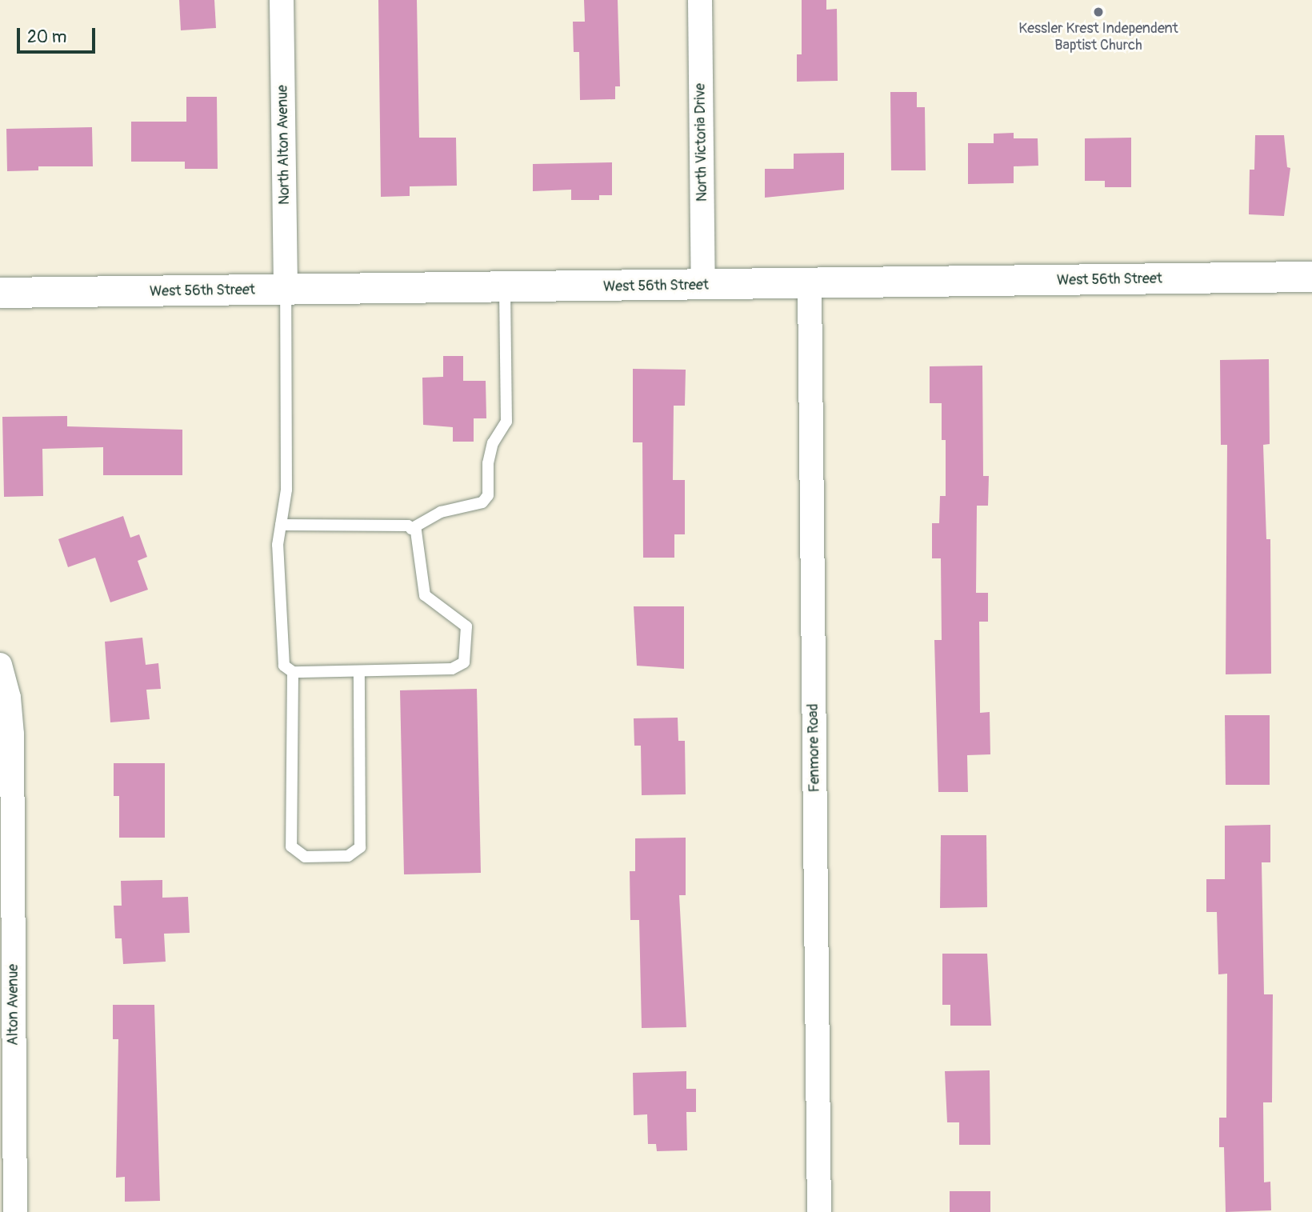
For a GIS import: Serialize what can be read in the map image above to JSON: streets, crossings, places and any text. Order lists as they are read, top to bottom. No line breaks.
{"streets":{"main road":["West 56th Street"],"street":["North Victoria Drive","North Alton Avenue","Fenmore Road","Alton Avenue"]},"crossings":[["North Victoria Drive","West 56th Street"],["North Alton Avenue","West 56th Street"],["West 56th Street","Fenmore Road"]],"places":["Kessler Krest Independent Baptist Church"],"scale_bar":"20 m"}
